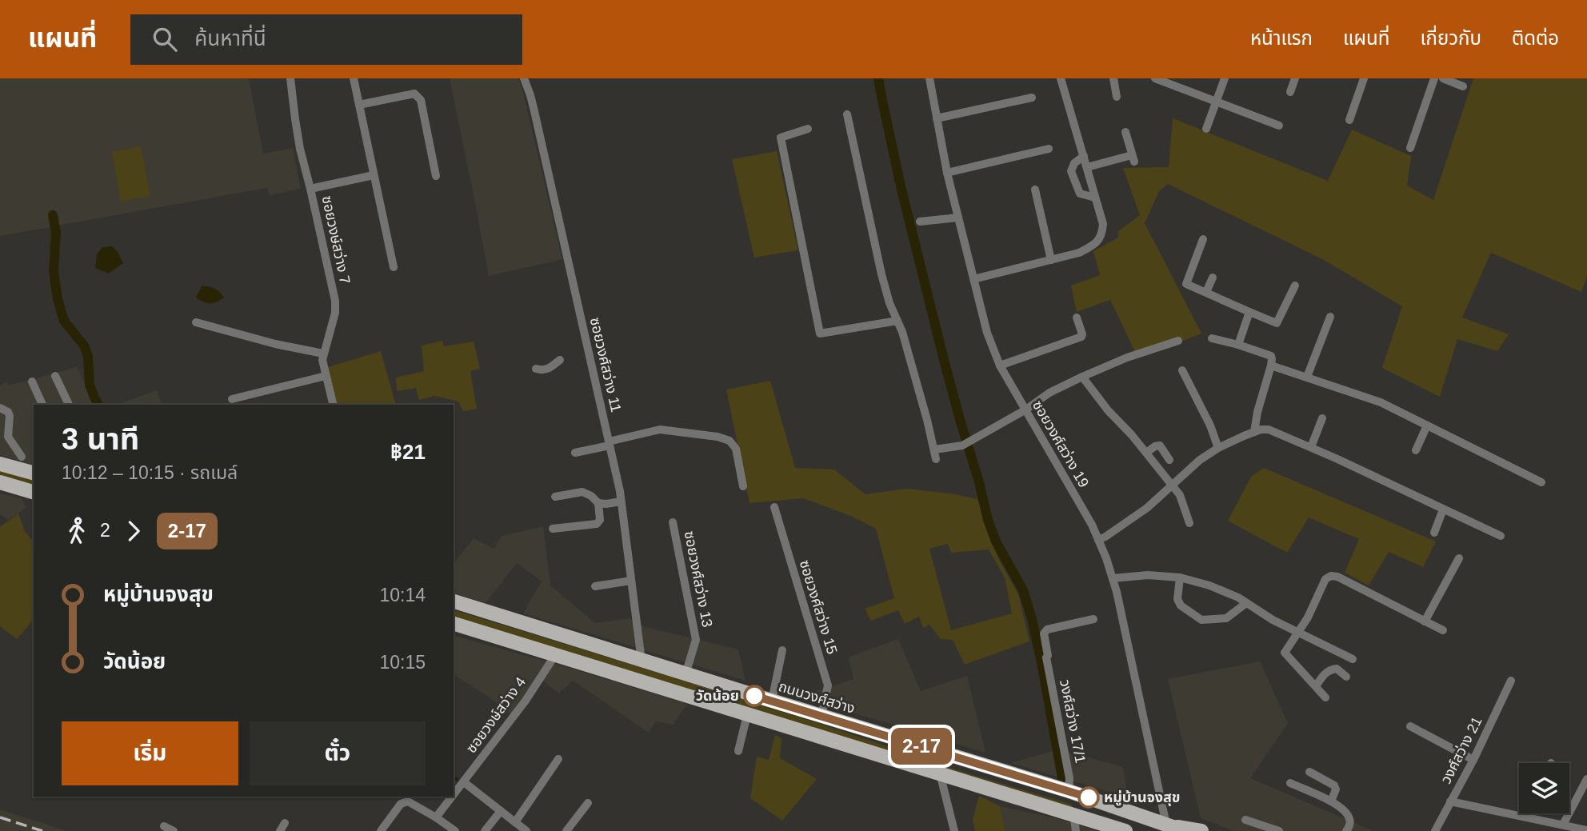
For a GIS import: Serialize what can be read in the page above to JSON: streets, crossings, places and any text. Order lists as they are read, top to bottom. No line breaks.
{"streets":{"main road":["ถนนวงศ์สว่าง"],"street":["ซอยวงษ์สว่าง 7","ซอยวงศ์สว่าง 11","ซอยวงศ์สว่าง 19","ซอยวงศ์สว่าง 13","ซอยวงศ์สว่าง 15","ซอยวงษ์สว่าง 4","วงศ์สว่าง 17/1","วงศ์สว่าง 21"]},"crossings":[["ซอยวงศ์สว่าง 11","ถนนวงศ์สว่าง"],["ซอยวงศ์สว่าง 19","ถนนวงศ์สว่าง"],["ซอยวงศ์สว่าง 13","ถนนวงศ์สว่าง"],["ซอยวงศ์สว่าง 15","ถนนวงศ์สว่าง"],["ถนนวงศ์สว่าง","วงศ์สว่าง 17/1"]],"places":["วัดน้อย","หมู่บ้านจงสุข"],"lines":["bus line 2-17"],"page":{"header":"แผนที่","search":"ค้นหาที่นี่","nav":["หน้าแรก","แผนที่","เกี่ยวกับ","ติดต่อ"],"on_map":"2-17","heading":["3 นาที","10:12 – 10:15 · รถเมล์","฿21"],"legs":["2","2-17"],"list":[{"name":"หมู่บ้านจงสุข","value":"10:14"},{"name":"วัดน้อย","value":"10:15"}],"buttons":["เริ่ม","ตั๋ว"]}}
